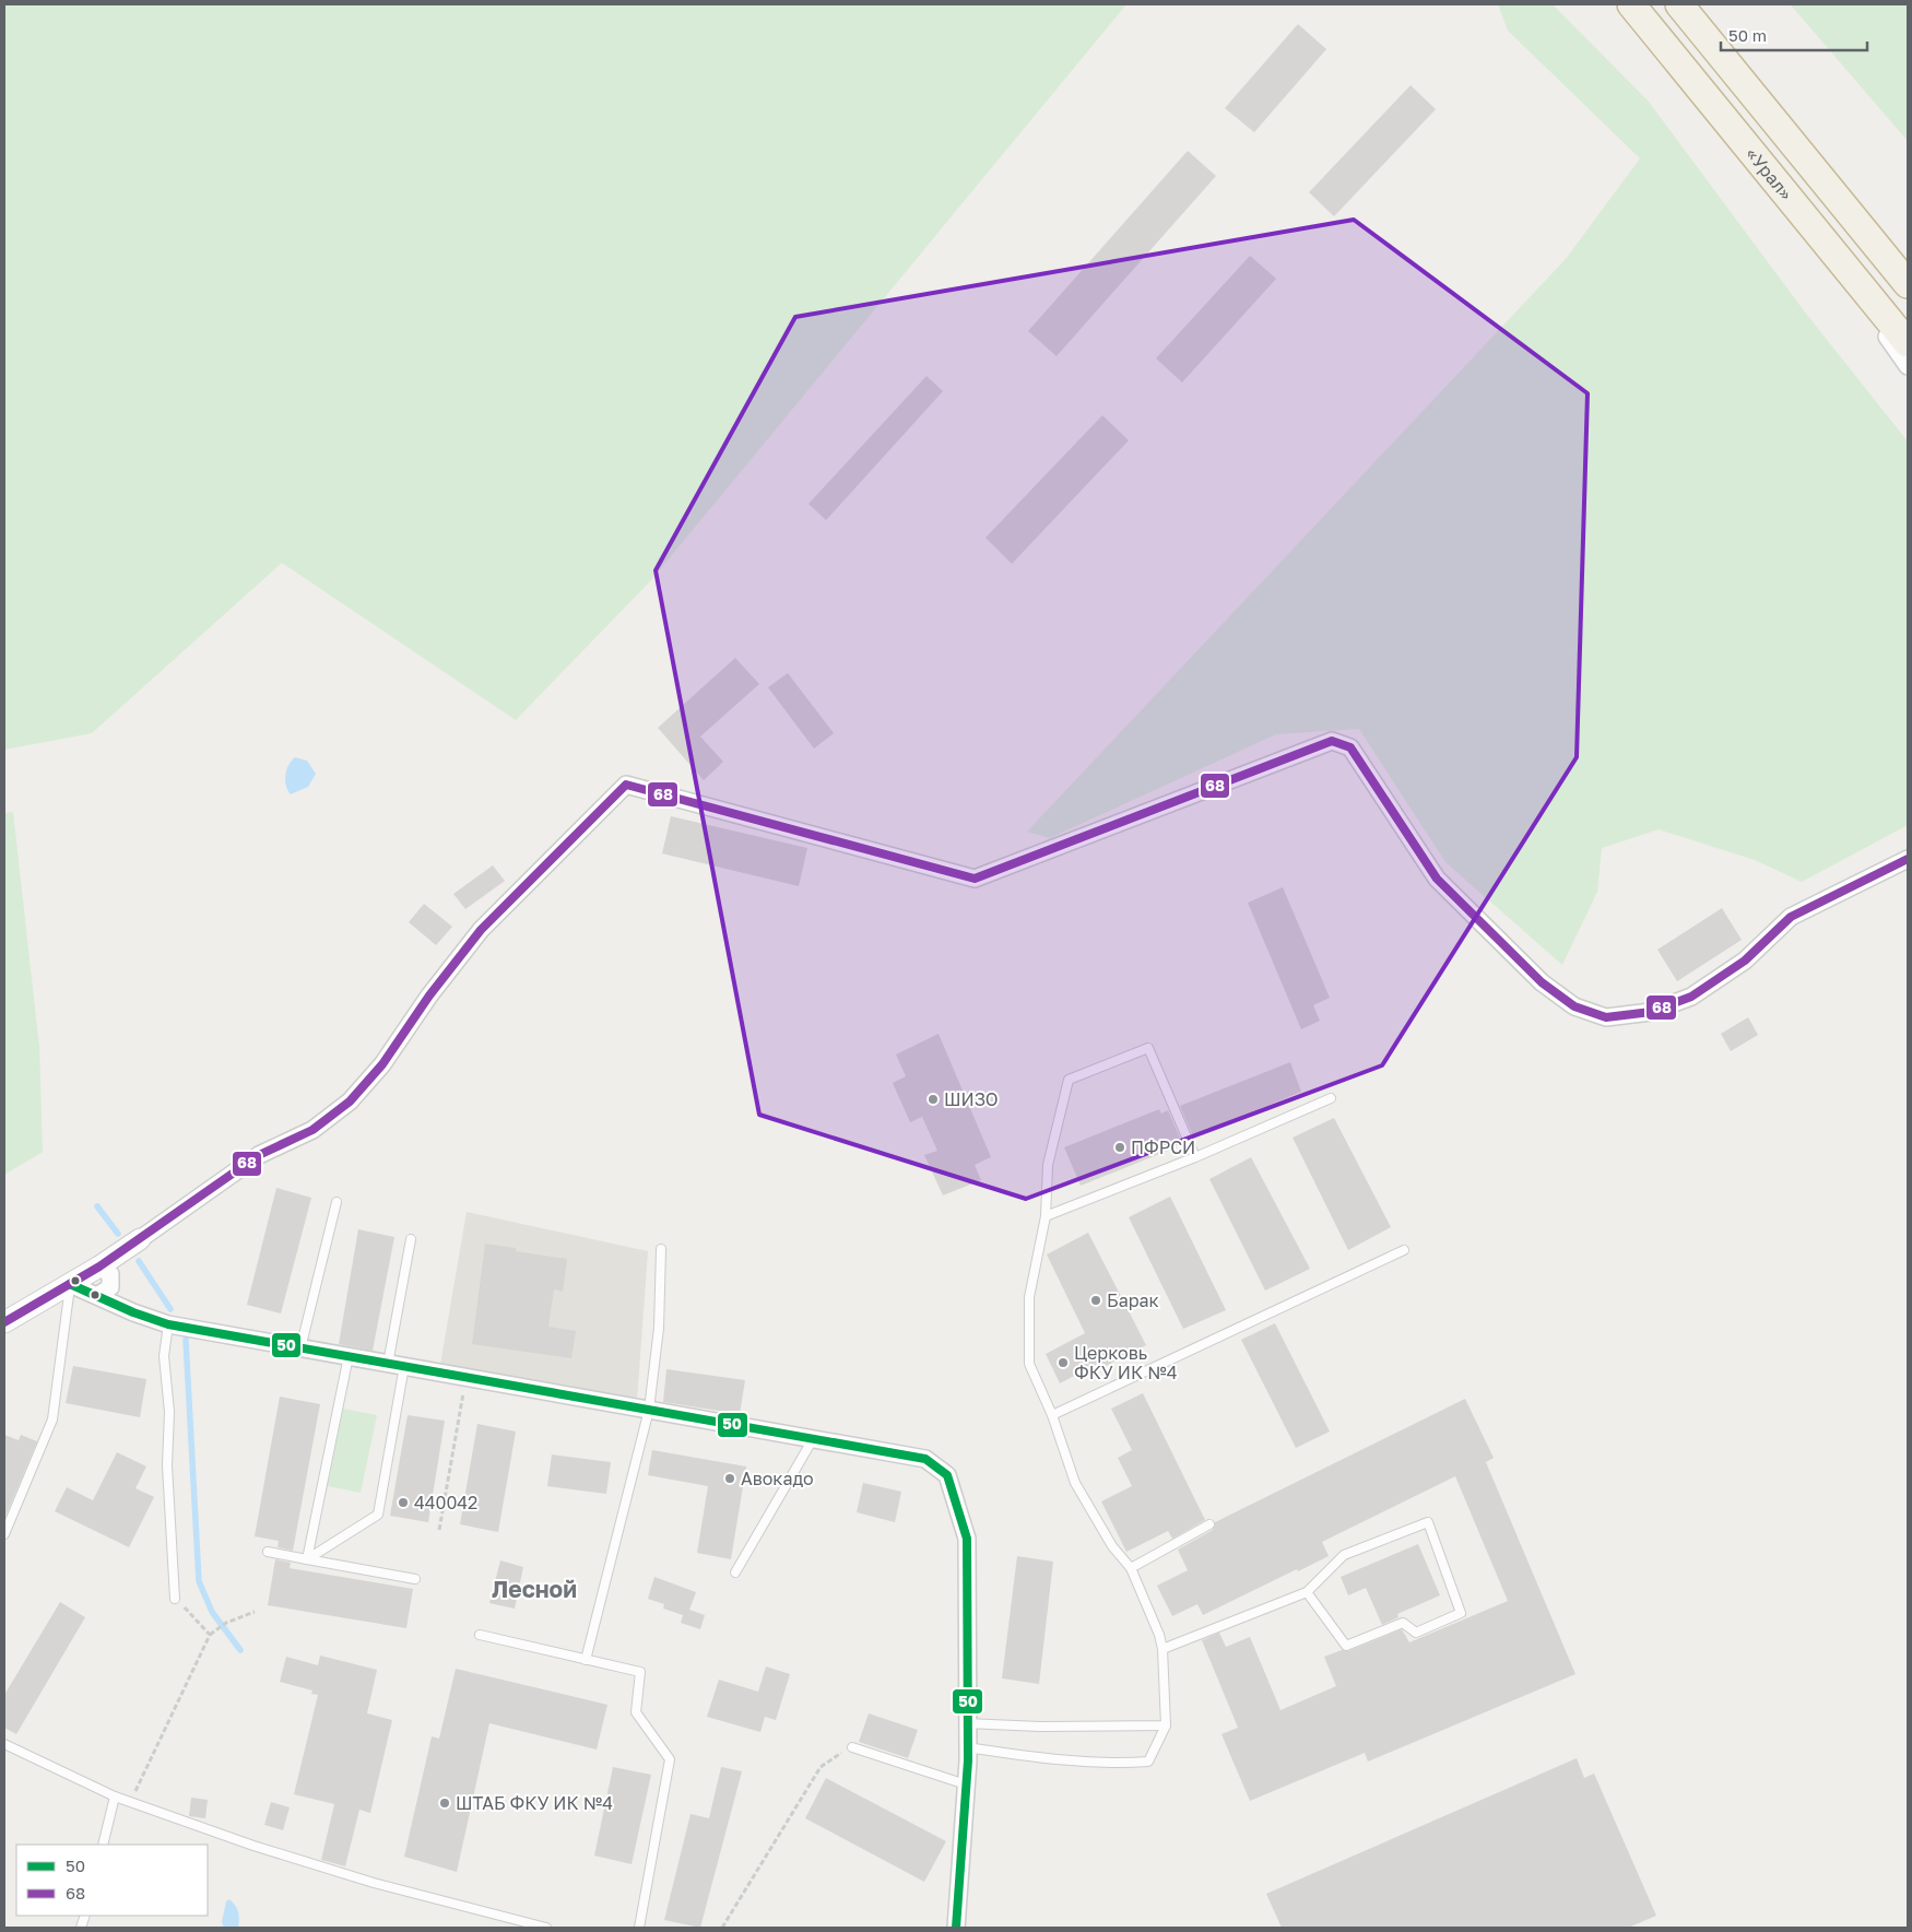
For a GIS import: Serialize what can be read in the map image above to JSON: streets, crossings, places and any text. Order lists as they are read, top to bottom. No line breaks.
{"streets":{"highway":["«Урал»"]},"districts":["Лесной"],"places":["ШИЗО","ПФРСИ","Барак","Церковь ФКУ ИК №4","Авокадо","440042","ШТАБ ФКУ ИК №4"],"lines":["transit line 68","transit line 50"],"legend":["50","68"],"scale_bar":"50 m"}
